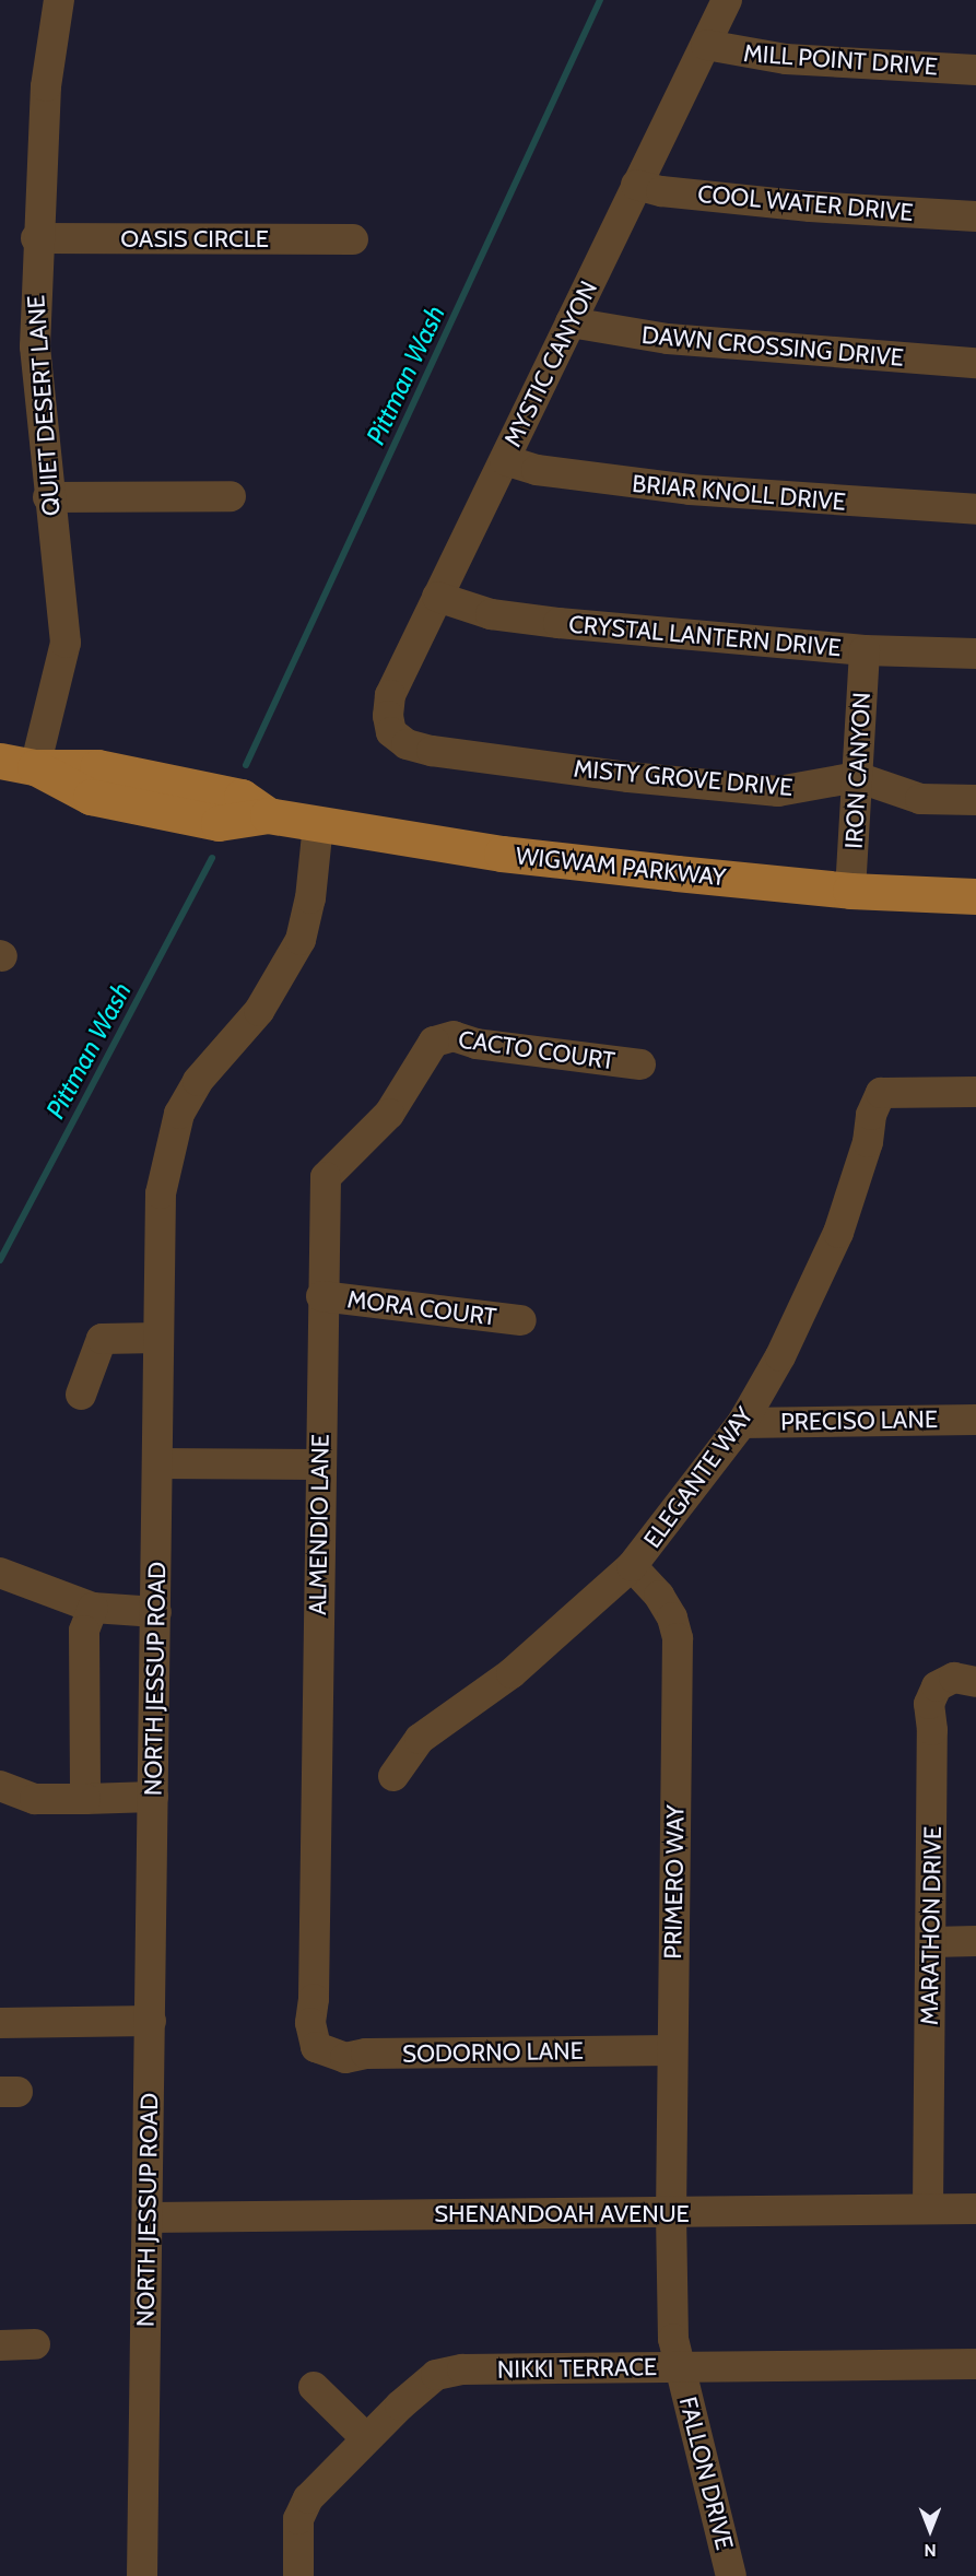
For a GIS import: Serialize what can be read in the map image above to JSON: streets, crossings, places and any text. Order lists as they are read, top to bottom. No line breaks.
{"streets":{"main road":["WIGWAM PARKWAY"],"street":["MILL POINT DRIVE","COOL WATER DRIVE","OASIS CIRCLE","DAWN CROSSING DRIVE","MYSTIC CANYON","QUIET DESERT LANE","BRIAR KNOLL DRIVE","CRYSTAL LANTERN DRIVE","IRON CANYON","MISTY GROVE DRIVE","CACTO COURT","MORA COURT","PRECISO LANE","ELEGANTE WAY","ALMENDIO LANE","NORTH JESSUP ROAD","PRIMERO WAY","MARATHON DRIVE","SODORNO LANE","SHENANDOAH AVENUE","NIKKI TERRACE","FALLON DRIVE"]},"crossings":[["MILL POINT DRIVE","MYSTIC CANYON"],["COOL WATER DRIVE","MYSTIC CANYON"],["OASIS CIRCLE","QUIET DESERT LANE"],["DAWN CROSSING DRIVE","MYSTIC CANYON"],["MYSTIC CANYON","BRIAR KNOLL DRIVE"],["MYSTIC CANYON","CRYSTAL LANTERN DRIVE"],["MYSTIC CANYON","MISTY GROVE DRIVE"],["QUIET DESERT LANE","WIGWAM PARKWAY"],["CRYSTAL LANTERN DRIVE","IRON CANYON"],["IRON CANYON","MISTY GROVE DRIVE"],["IRON CANYON","WIGWAM PARKWAY"],["WIGWAM PARKWAY","NORTH JESSUP ROAD"],["CACTO COURT","ALMENDIO LANE"],["MORA COURT","ALMENDIO LANE"],["PRECISO LANE","ELEGANTE WAY"],["ELEGANTE WAY","PRIMERO WAY"],["ALMENDIO LANE","SODORNO LANE"],["NORTH JESSUP ROAD","SHENANDOAH AVENUE"],["PRIMERO WAY","SODORNO LANE"],["PRIMERO WAY","SHENANDOAH AVENUE"],["PRIMERO WAY","FALLON DRIVE"],["MARATHON DRIVE","SHENANDOAH AVENUE"],["SHENANDOAH AVENUE","FALLON DRIVE"],["NIKKI TERRACE","FALLON DRIVE"]],"water":["Pittman Wash"],"north":"bottom"}
